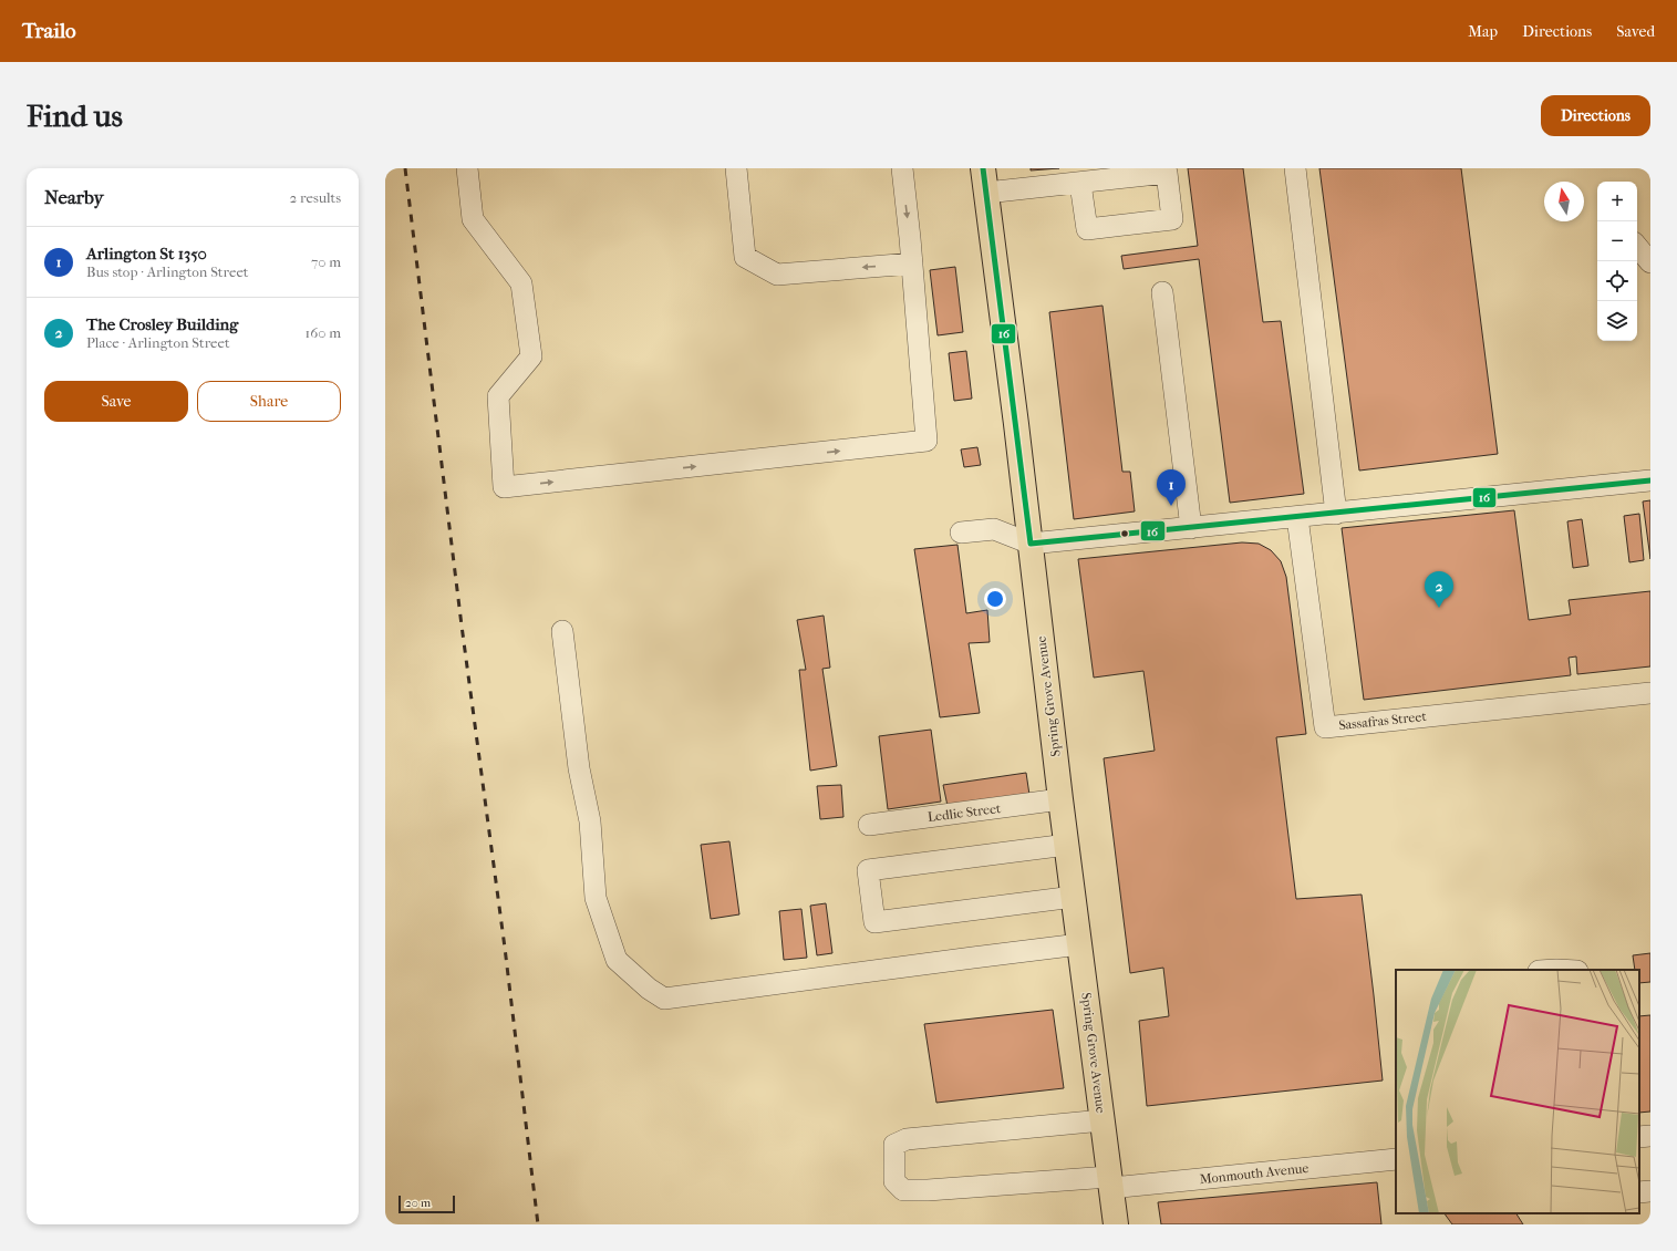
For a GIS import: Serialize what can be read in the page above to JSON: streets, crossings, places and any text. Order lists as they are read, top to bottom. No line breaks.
{"streets":{"main road":["Spring Grove Avenue"],"street":["Sassafras Street","Ledlie Street","Monmouth Avenue"]},"crossings":[["Spring Grove Avenue","Ledlie Street"],["Spring Grove Avenue","Monmouth Avenue"]],"lines":["transit line 16"],"scale_bar":"20 m","north":"top","page":{"header":"Trailo","nav":["Map","Directions","Saved"],"buttons":["Directions",["Save","Share"]],"title":"Find us","heading":["Nearby","2 results"],"map_buttons":["+","−"],"list":[{"mark":"1","name":"Arlington St 1350","note":"Bus stop · Arlington Street","value":"70 m"},{"mark":"2","name":"The Crosley Building","note":"Place · Arlington Street","value":"160 m"}],"pins":["1","2"],"scale":"20 m"}}
